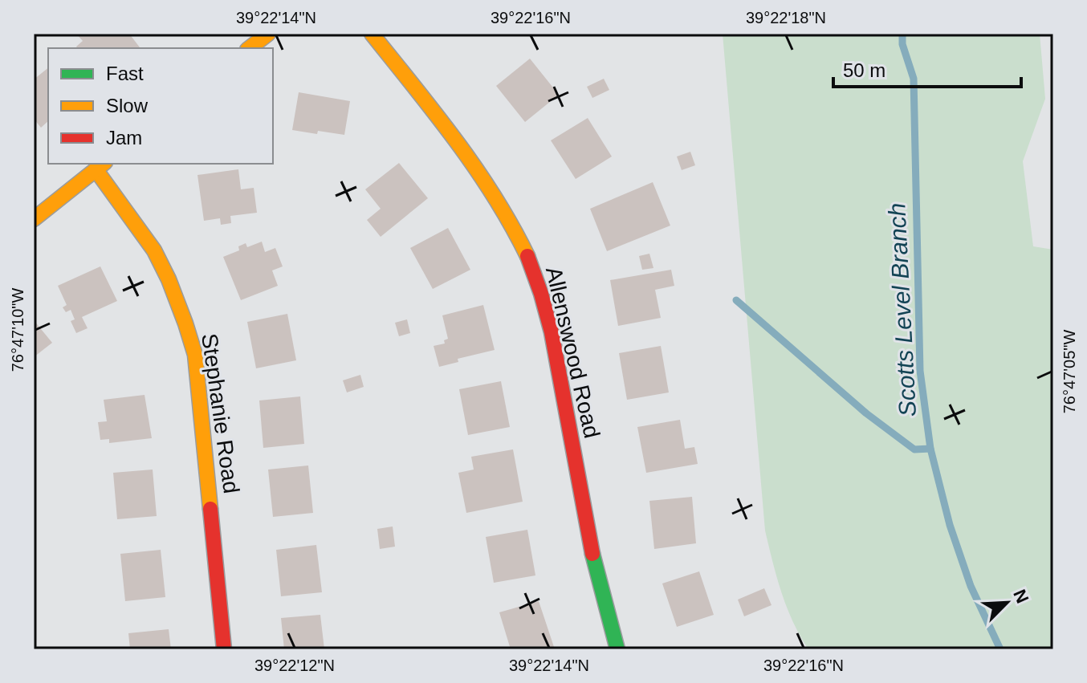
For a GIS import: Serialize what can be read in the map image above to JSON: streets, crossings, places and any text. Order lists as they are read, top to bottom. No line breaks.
{"streets":{"street":["Allenswood Road","Stephanie Road"]},"water":["Scotts Level Branch"],"legend":["Fast","Slow","Jam"],"scale_bar":"50 m","north":"top right","coordinates":["39°22'14\"N","39°22'16\"N","39°22'18\"N","76°47'10\"W","76°47'05\"W","39°22'12\"N"]}
